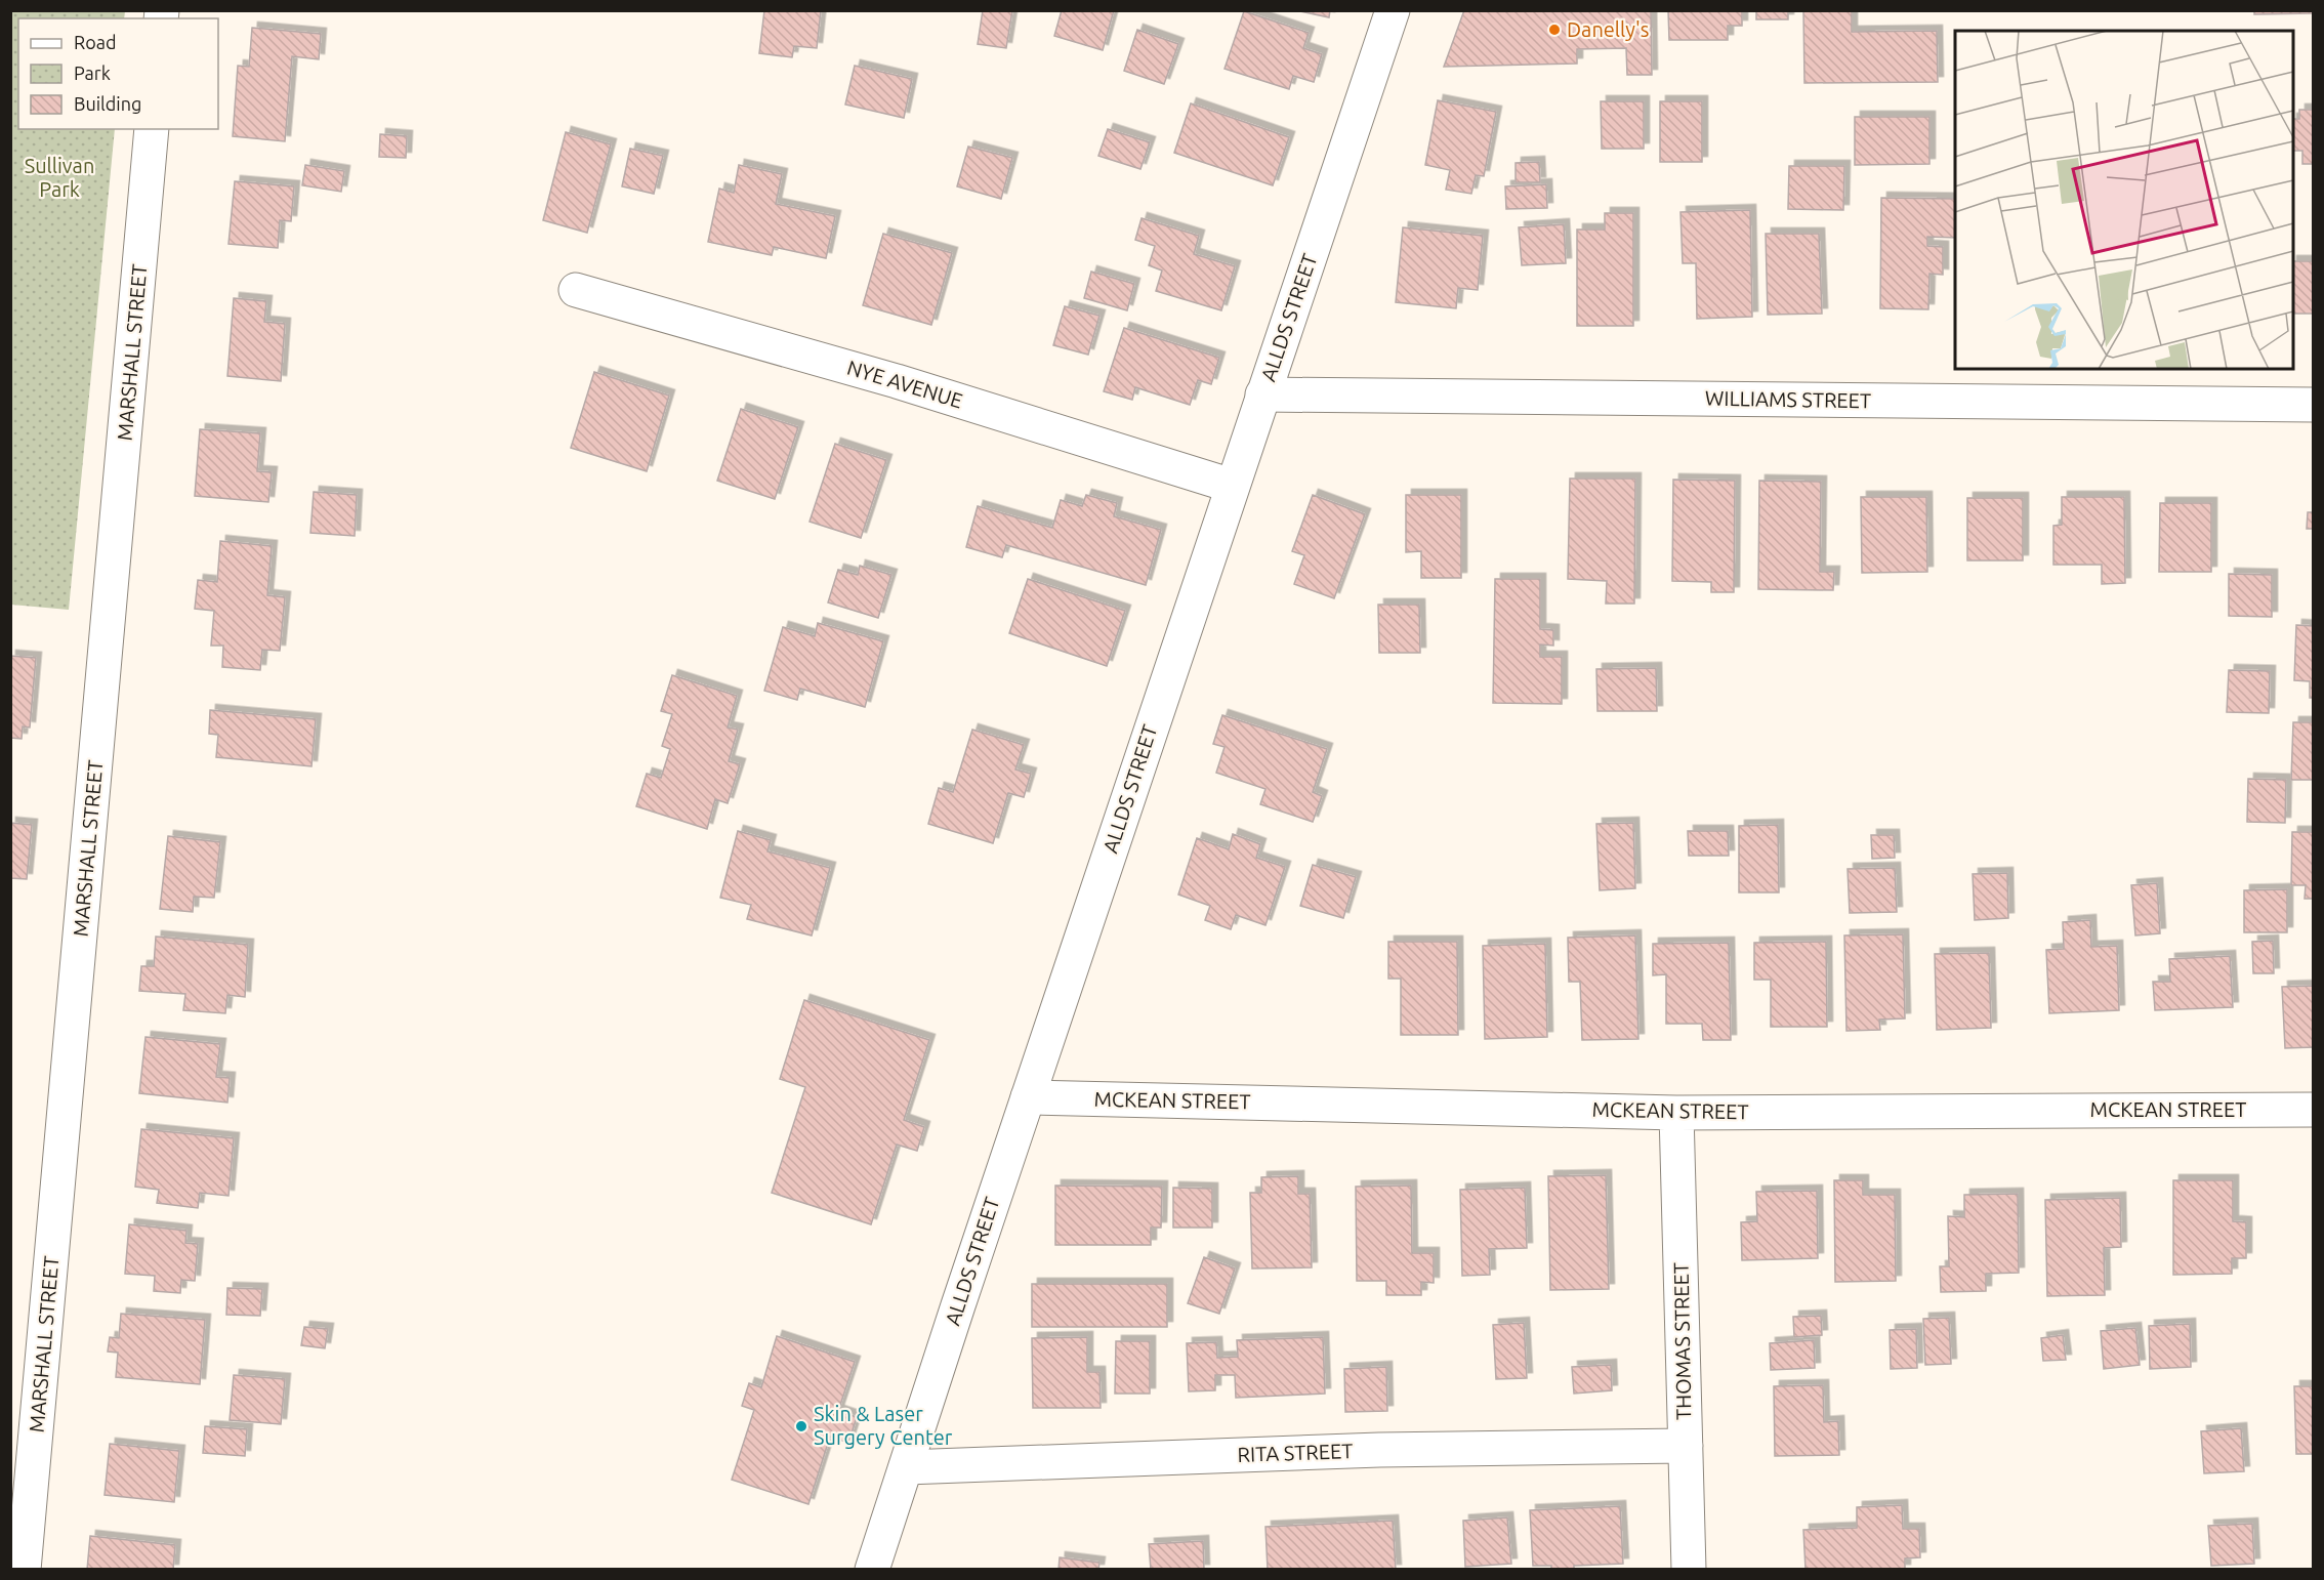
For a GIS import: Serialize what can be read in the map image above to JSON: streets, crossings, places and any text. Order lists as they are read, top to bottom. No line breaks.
{"streets":{"street":["ALLDS STREET","MARSHALL STREET","NYE AVENUE","WILLIAMS STREET","MCKEAN STREET","THOMAS STREET","RITA STREET"]},"crossings":[["ALLDS STREET","NYE AVENUE"],["ALLDS STREET","WILLIAMS STREET"],["ALLDS STREET","MCKEAN STREET"],["ALLDS STREET","RITA STREET"],["MCKEAN STREET","THOMAS STREET"],["THOMAS STREET","RITA STREET"]],"parks":["Sullivan Park"],"places":["Danelly's","Skin & Laser Surgery Center"],"legend":["Road","Park","Building"]}
